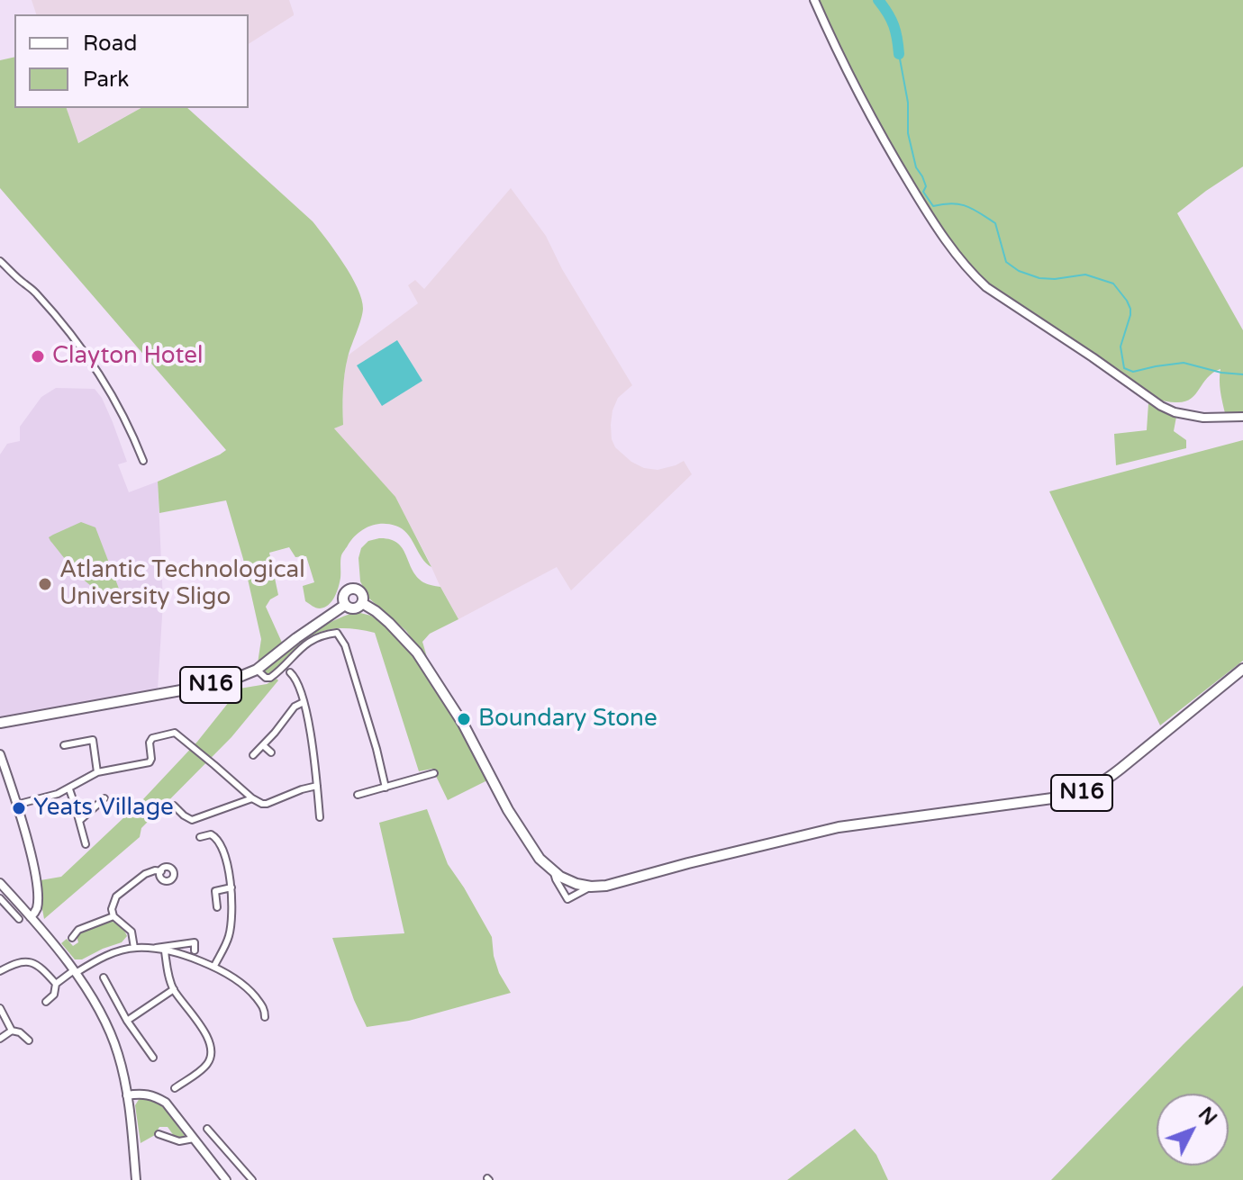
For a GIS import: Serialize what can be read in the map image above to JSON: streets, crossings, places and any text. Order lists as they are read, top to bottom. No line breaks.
{"streets":{"highway":["N16"]},"places":["Clayton Hotel","Atlantic Technological University Sligo","Boundary Stone","Yeats Village"],"legend":["Road","Park"],"north":"top right"}
